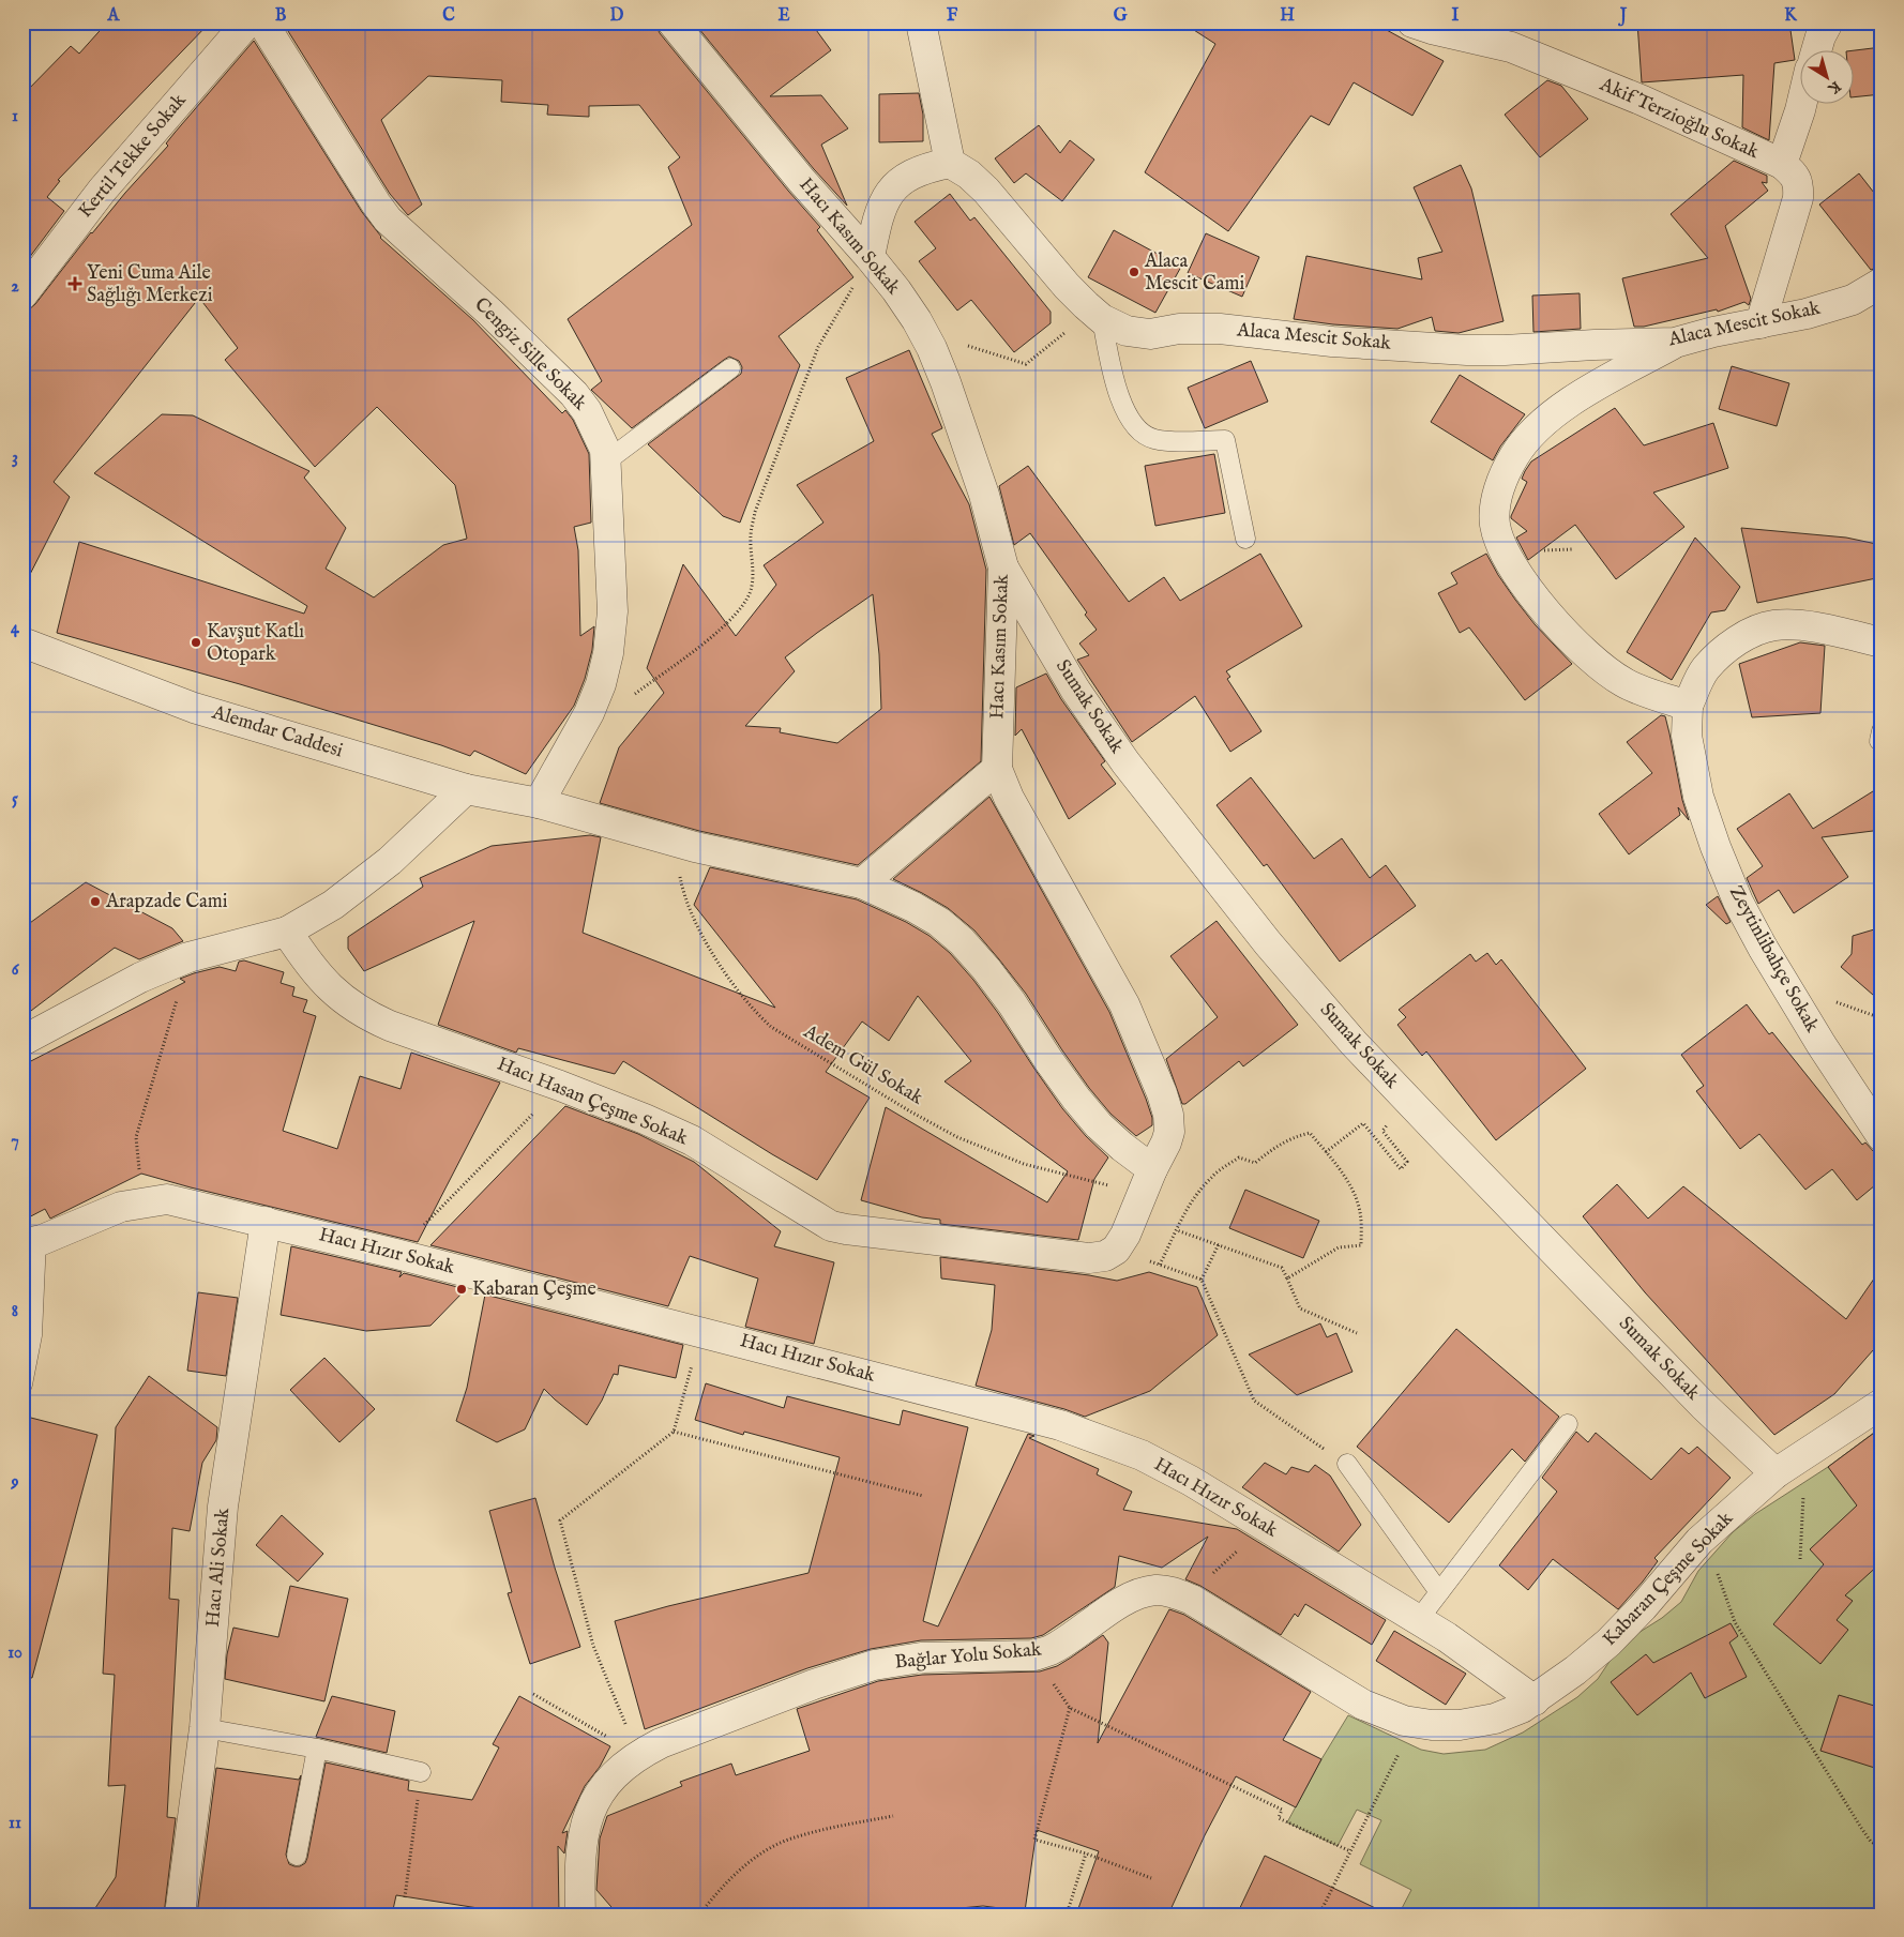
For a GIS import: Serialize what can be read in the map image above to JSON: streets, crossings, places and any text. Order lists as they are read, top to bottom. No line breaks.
{"streets":{"street":["Akif Terzioğlu Sokak","Kertil Tekke Sokak","Hacı Kasım Sokak","Alaca Mescit Sokak","Cengiz Sille Sokak","Sumak Sokak","Alemdar Caddesi","Zeytinlibahçe Sokak","Hacı Hasan Çeşme Sokak","Hacı Hızır Sokak","Hacı Ali Sokak","Kabaran Çeşme Sokak","Bağlar Yolu Sokak"],"path":["Adem Gül Sokak"]},"crossings":[["Akif Terzioğlu Sokak","Alaca Mescit Sokak"],["Hacı Kasım Sokak","Sumak Sokak"],["Hacı Kasım Sokak","Alemdar Caddesi"],["Hacı Kasım Sokak","Adem Gül Sokak"],["Cengiz Sille Sokak","Alemdar Caddesi"],["Sumak Sokak","Kabaran Çeşme Sokak"],["Alemdar Caddesi","Adem Gül Sokak"],["Hacı Hızır Sokak","Hacı Ali Sokak"],["Hacı Hızır Sokak","Kabaran Çeşme Sokak"],["Hacı Hızır Sokak","Bağlar Yolu Sokak"],["Kabaran Çeşme Sokak","Bağlar Yolu Sokak"]],"places":{"other":["Alaca Mescit Cami","Kavşut Katlı Otopark","Arapzade Cami","Kabaran Çeşme"],"health":["Yeni Cuma Aile Sağlığı Merkezi"]},"north":"bottom right","grid":{"columns":["A","B","C","D","E","F","G","H","I","J","K"],"rows":["1","2","3","4","5","6","7","8","9","10","11"]}}
